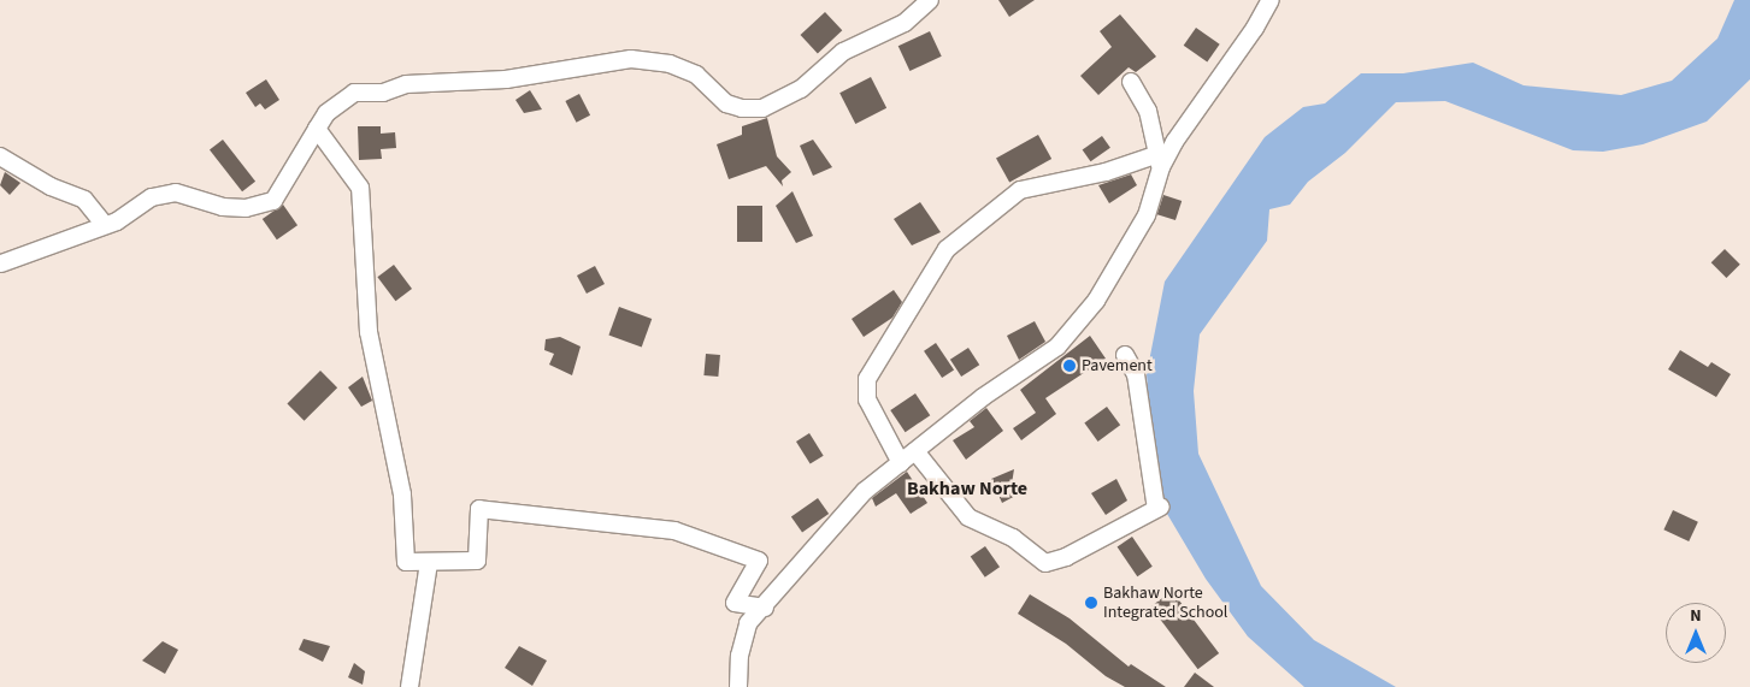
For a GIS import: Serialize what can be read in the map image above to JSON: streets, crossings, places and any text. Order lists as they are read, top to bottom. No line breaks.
{"districts":["Bakhaw Norte"],"places":["Pavement","Bakhaw Norte Integrated School"],"north":"top"}
